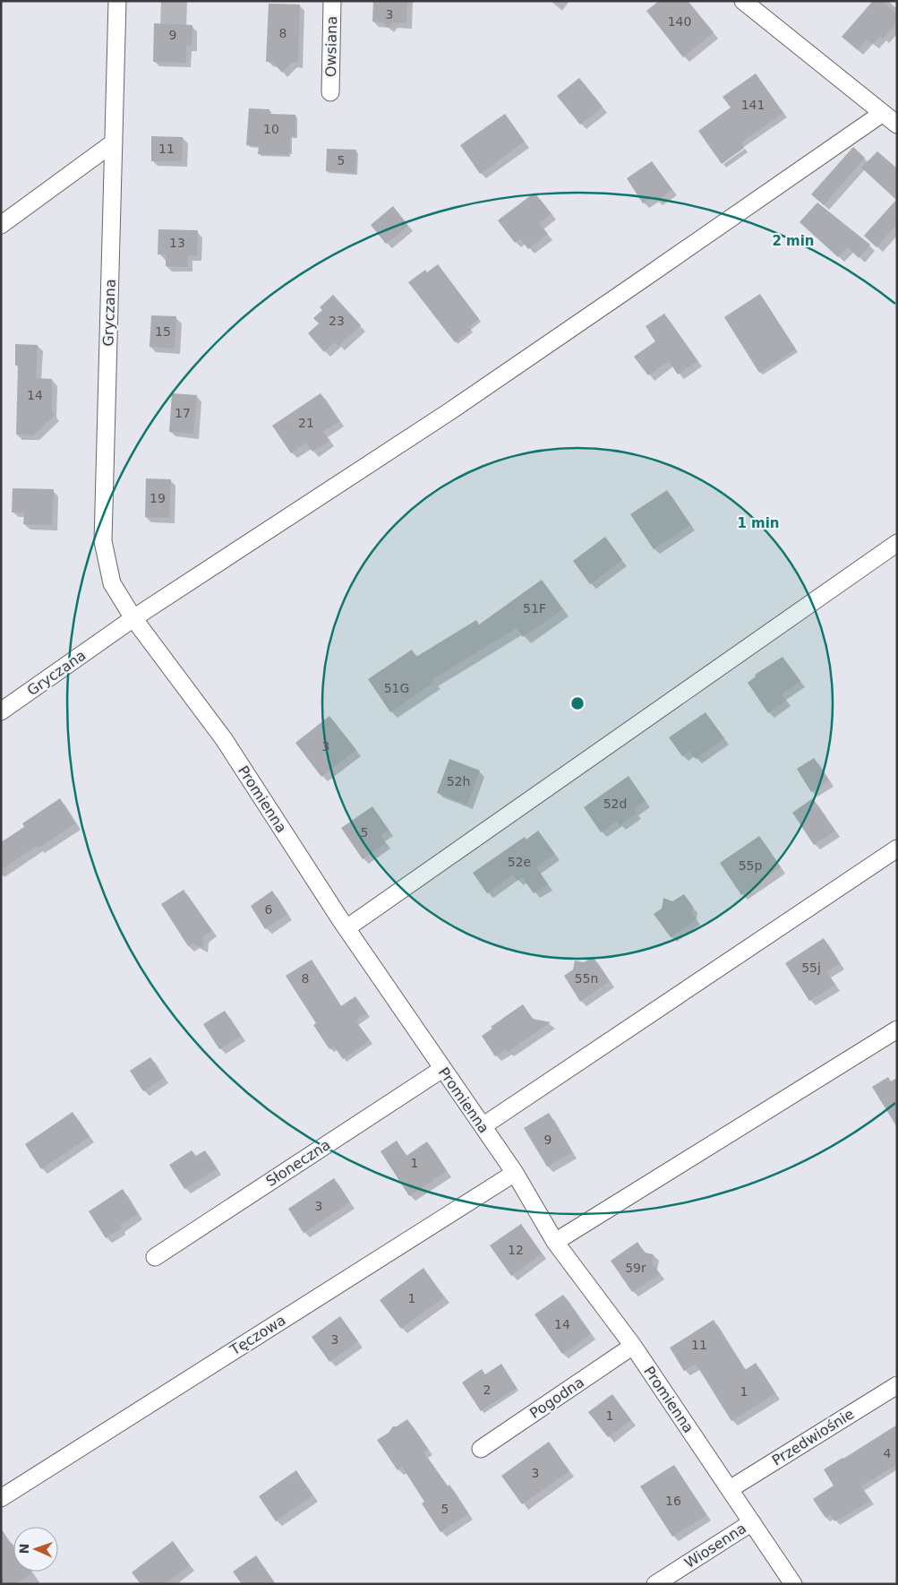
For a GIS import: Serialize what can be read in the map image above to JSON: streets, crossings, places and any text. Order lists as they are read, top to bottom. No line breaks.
{"streets":{"street":["Owsiana","Gryczana","Promienna","Słoneczna","Tęczowa","Pogodna","Przedwiośnie","Wiosenna"]},"crossings":[["Gryczana","Promienna"],["Promienna","Słoneczna"],["Promienna","Tęczowa"],["Promienna","Pogodna"],["Promienna","Przedwiośnie"],["Promienna","Wiosenna"]],"house_numbers":["3","140","8","9","141","10","11","5","13","23","15","14","17","21","19","51F","51G","3","52h","52d","5","52e","55p","6","55j","8","55n","9","1","3","12","59r","1","14","3","11","2","1","1","4","3","16","5"],"north":"left","rings":["2 min","1 min"]}
